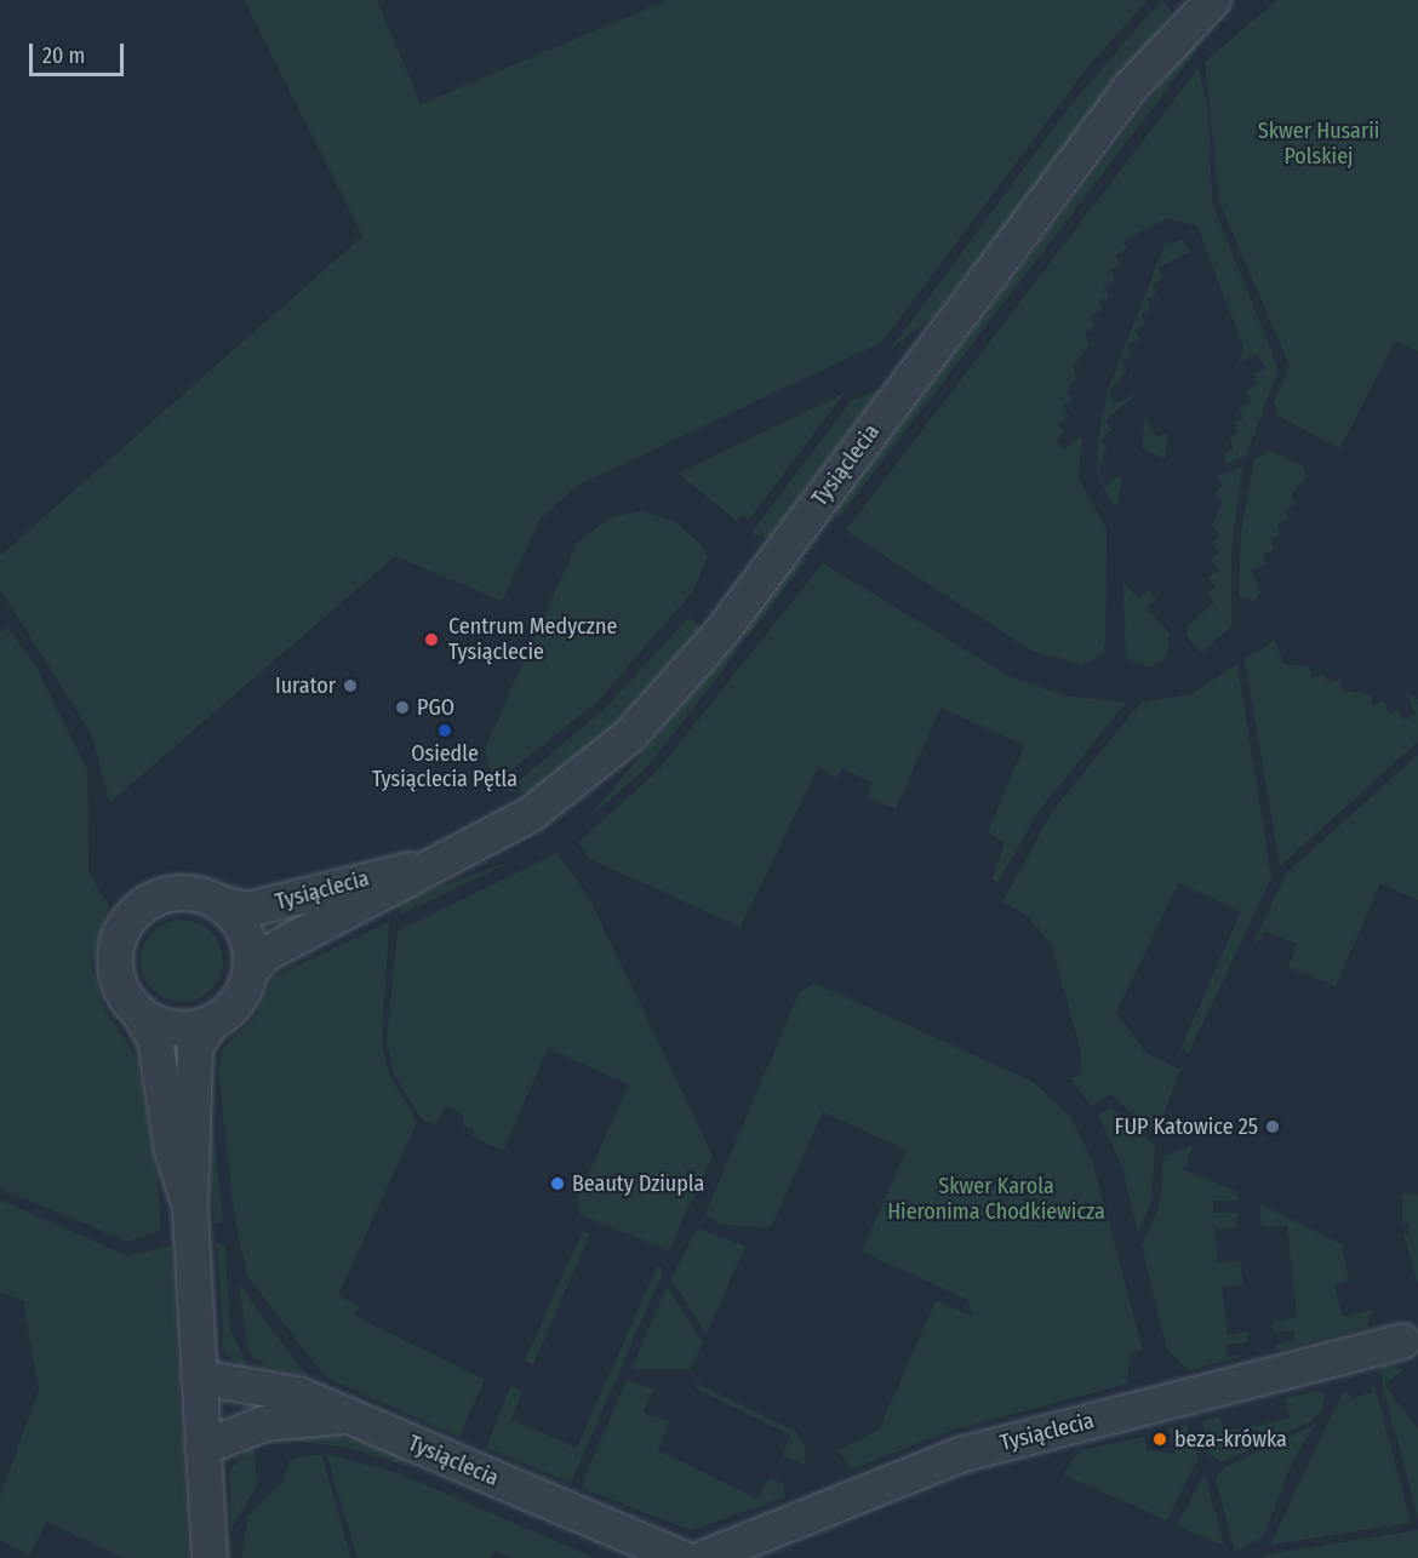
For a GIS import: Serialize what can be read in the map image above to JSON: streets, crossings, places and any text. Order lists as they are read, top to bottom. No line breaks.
{"streets":{"street":["Tysiąclecia"]},"parks":["Skwer Husarii Polskiej","Skwer Karola Hieronima Chodkiewicza"],"places":["Centrum Medyczne Tysiąclecie","Iurator","PGO","Osiedle Tysiąclecia Pętla","FUP Katowice 25","Beauty Dziupla","beza-krówka"],"scale_bar":"20 m"}
